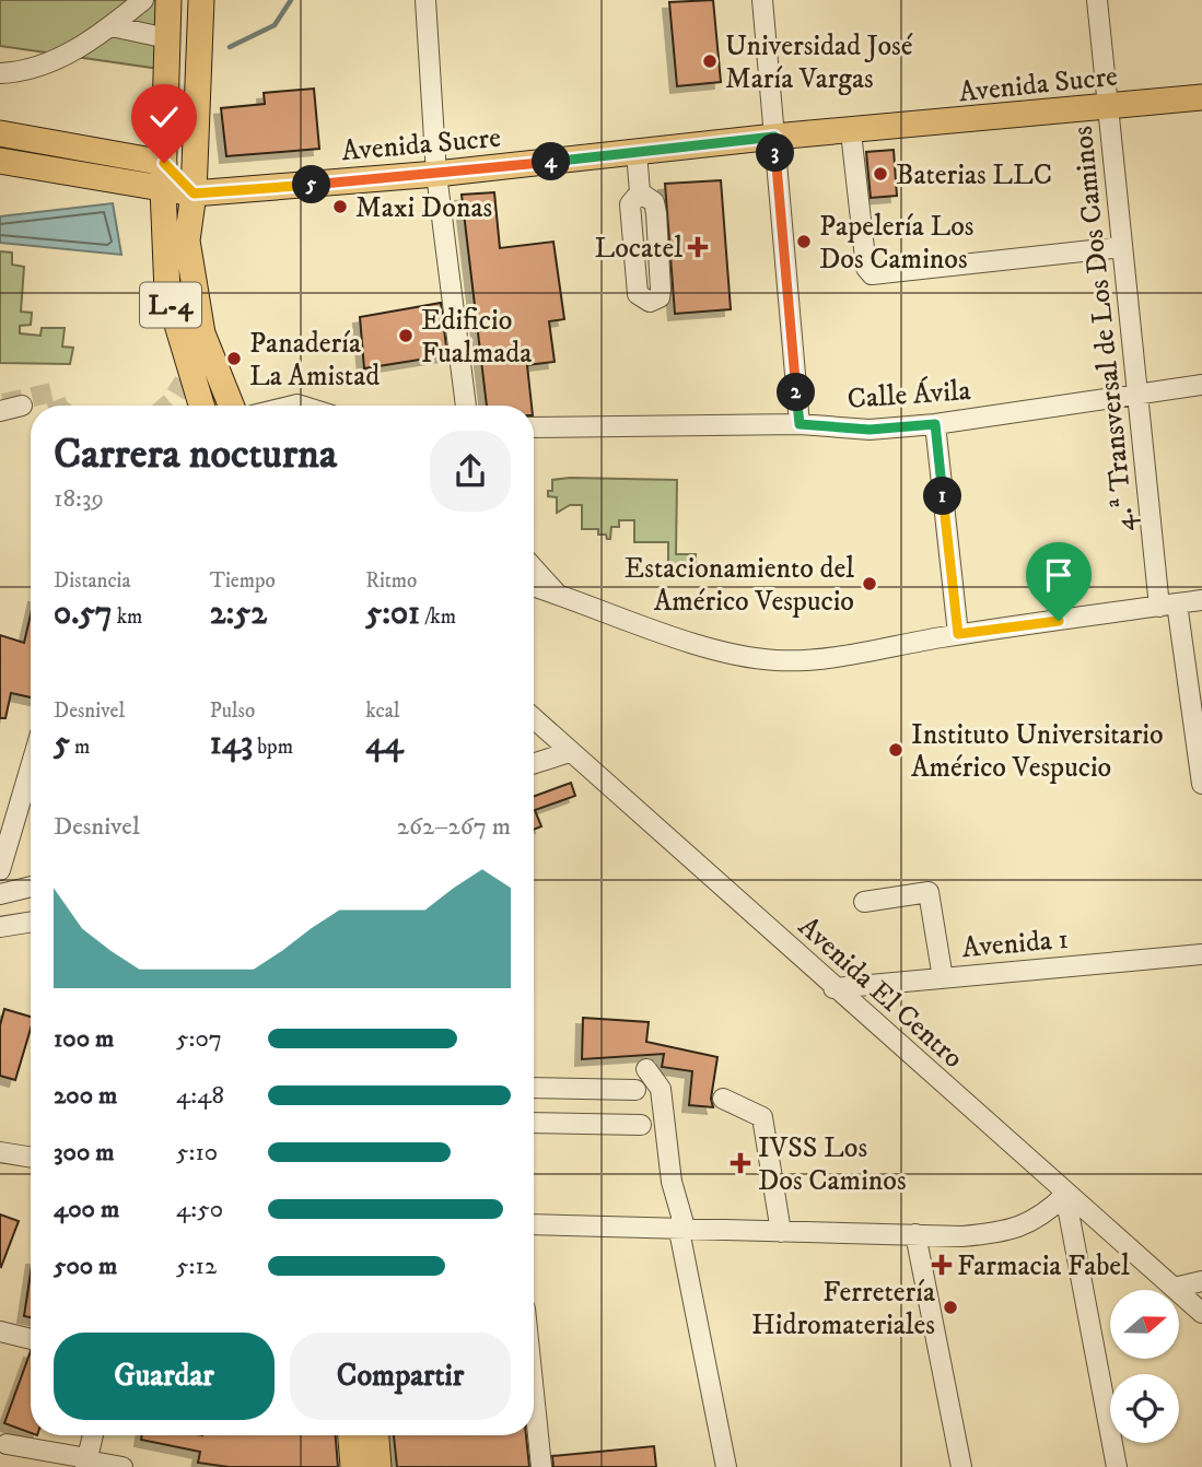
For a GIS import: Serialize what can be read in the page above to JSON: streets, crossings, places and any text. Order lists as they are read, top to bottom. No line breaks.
{"streets":{"main road":["Avenida Sucre","L-4"],"street":["4.ª Transversal de Los Dos Caminos","Calle Ávila","Avenida 1","Avenida El Centro"]},"crossings":[["Avenida Sucre","L-4"],["Avenida Sucre","4.ª Transversal de Los Dos Caminos"],["4.ª Transversal de Los Dos Caminos","Calle Ávila"],["Avenida 1","Avenida El Centro"]],"places":{"other":["Universidad José María Vargas","Baterias LLC","Maxi Donas","Papelería Los Dos Caminos","Edificio Fualmada","Panadería La Amistad","Estacionamiento del Américo Vespucio","Instituto Universitario Américo Vespucio","Ferretería Hidromateriales"],"health":["Locatel","IVSS Los Dos Caminos","Farmacia Fabel"]},"north":"right","page":{"pins":["3","4","5","2","1"],"heading":["Carrera nocturna","18:39"],"stats":[["Distancia","0.57 km"],["Tiempo","2:52"],["Ritmo","5:01 /km"],["Desnivel","5 m"],["Pulso","143 bpm"],["kcal","44"]],"chart":["Desnivel","262–267 m"],"list":[{"name":"100 m","note":"5:07"},{"name":"200 m","note":"4:48"},{"name":"300 m","note":"5:10"},{"name":"400 m","note":"4:50"},{"name":"500 m","note":"5:12"}],"buttons":["Guardar","Compartir"]}}
